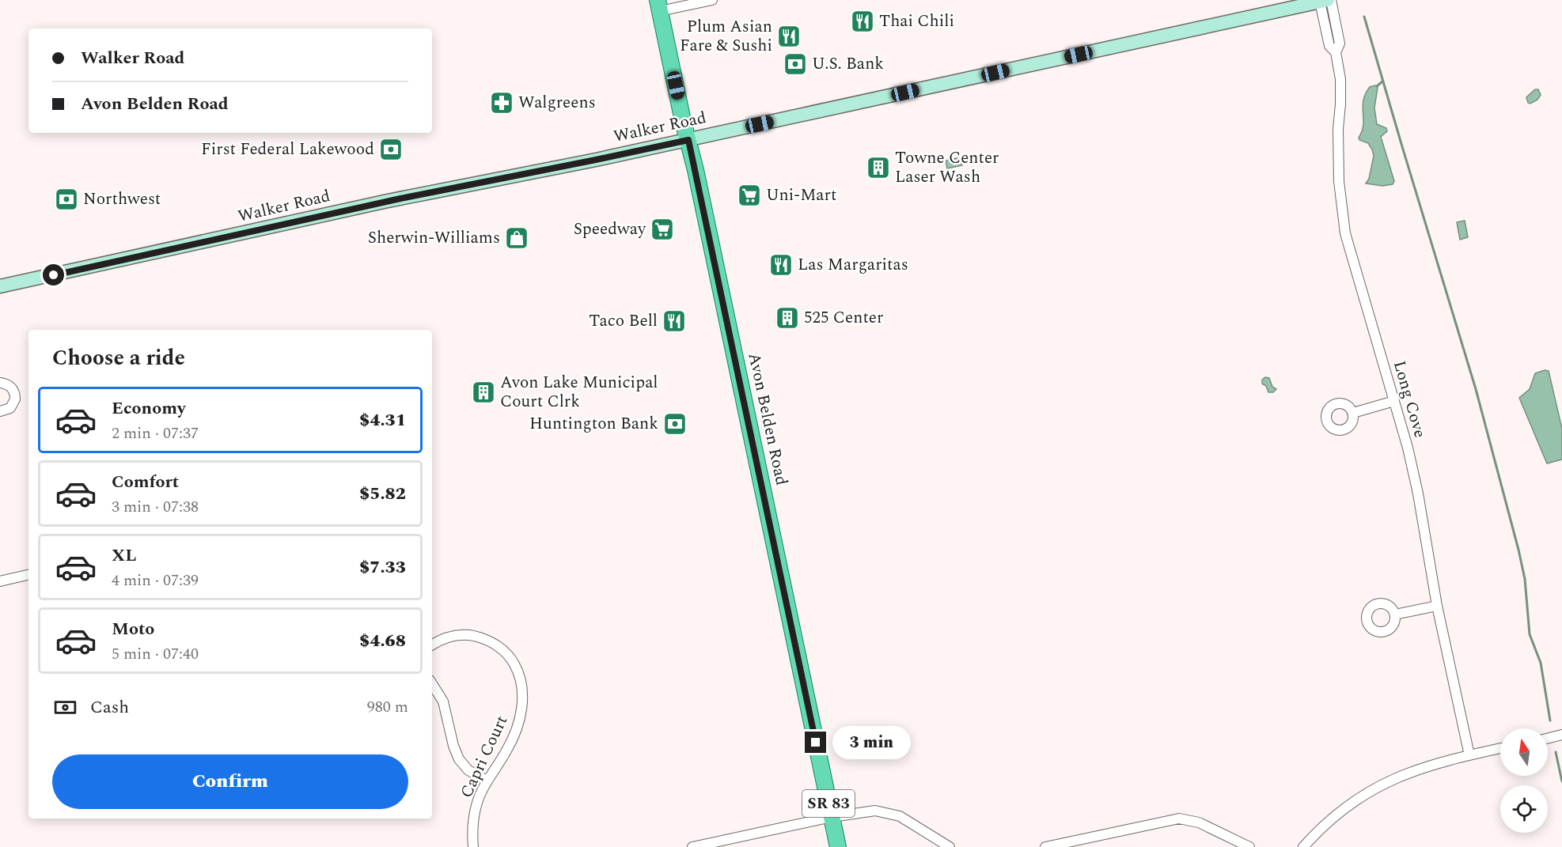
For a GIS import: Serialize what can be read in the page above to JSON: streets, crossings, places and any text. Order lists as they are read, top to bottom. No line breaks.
{"streets":{"main road":["Avon Belden Road","SR 83"],"street":["Walker Road","Long Cove","Capri Court"]},"crossings":[["Walker Road","Long Cove"],["Walker Road","Avon Belden Road"]],"places":{"restaurant":["Thai Chili","Plum Asian Fare & Sushi","Las Margaritas","Taco Bell"],"bank":["U.S. Bank","First Federal Lakewood","Northwest","Huntington Bank"],"pharmacy":["Walgreens"],"building":["Towne Center Laser Wash","525 Center","Avon Lake Municipal Court Clrk"],"supermarket":["Uni-Mart","Speedway"],"shop":["Sherwin-Williams"]},"north":"top","page":{"banner":["Walker Road","Avon Belden Road"],"heading":"Choose a ride","list":[{"name":"Economy","note":"2 min · 07:37","value":"$4.31"},{"name":"Comfort","note":"3 min · 07:38","value":"$5.82"},{"name":"XL","note":"4 min · 07:39","value":"$7.33"},{"name":"Moto","note":"5 min · 07:40","value":"$4.68"}],"pay":["Cash","980 m"],"bubble":"3 min","buttons":"Confirm"}}
